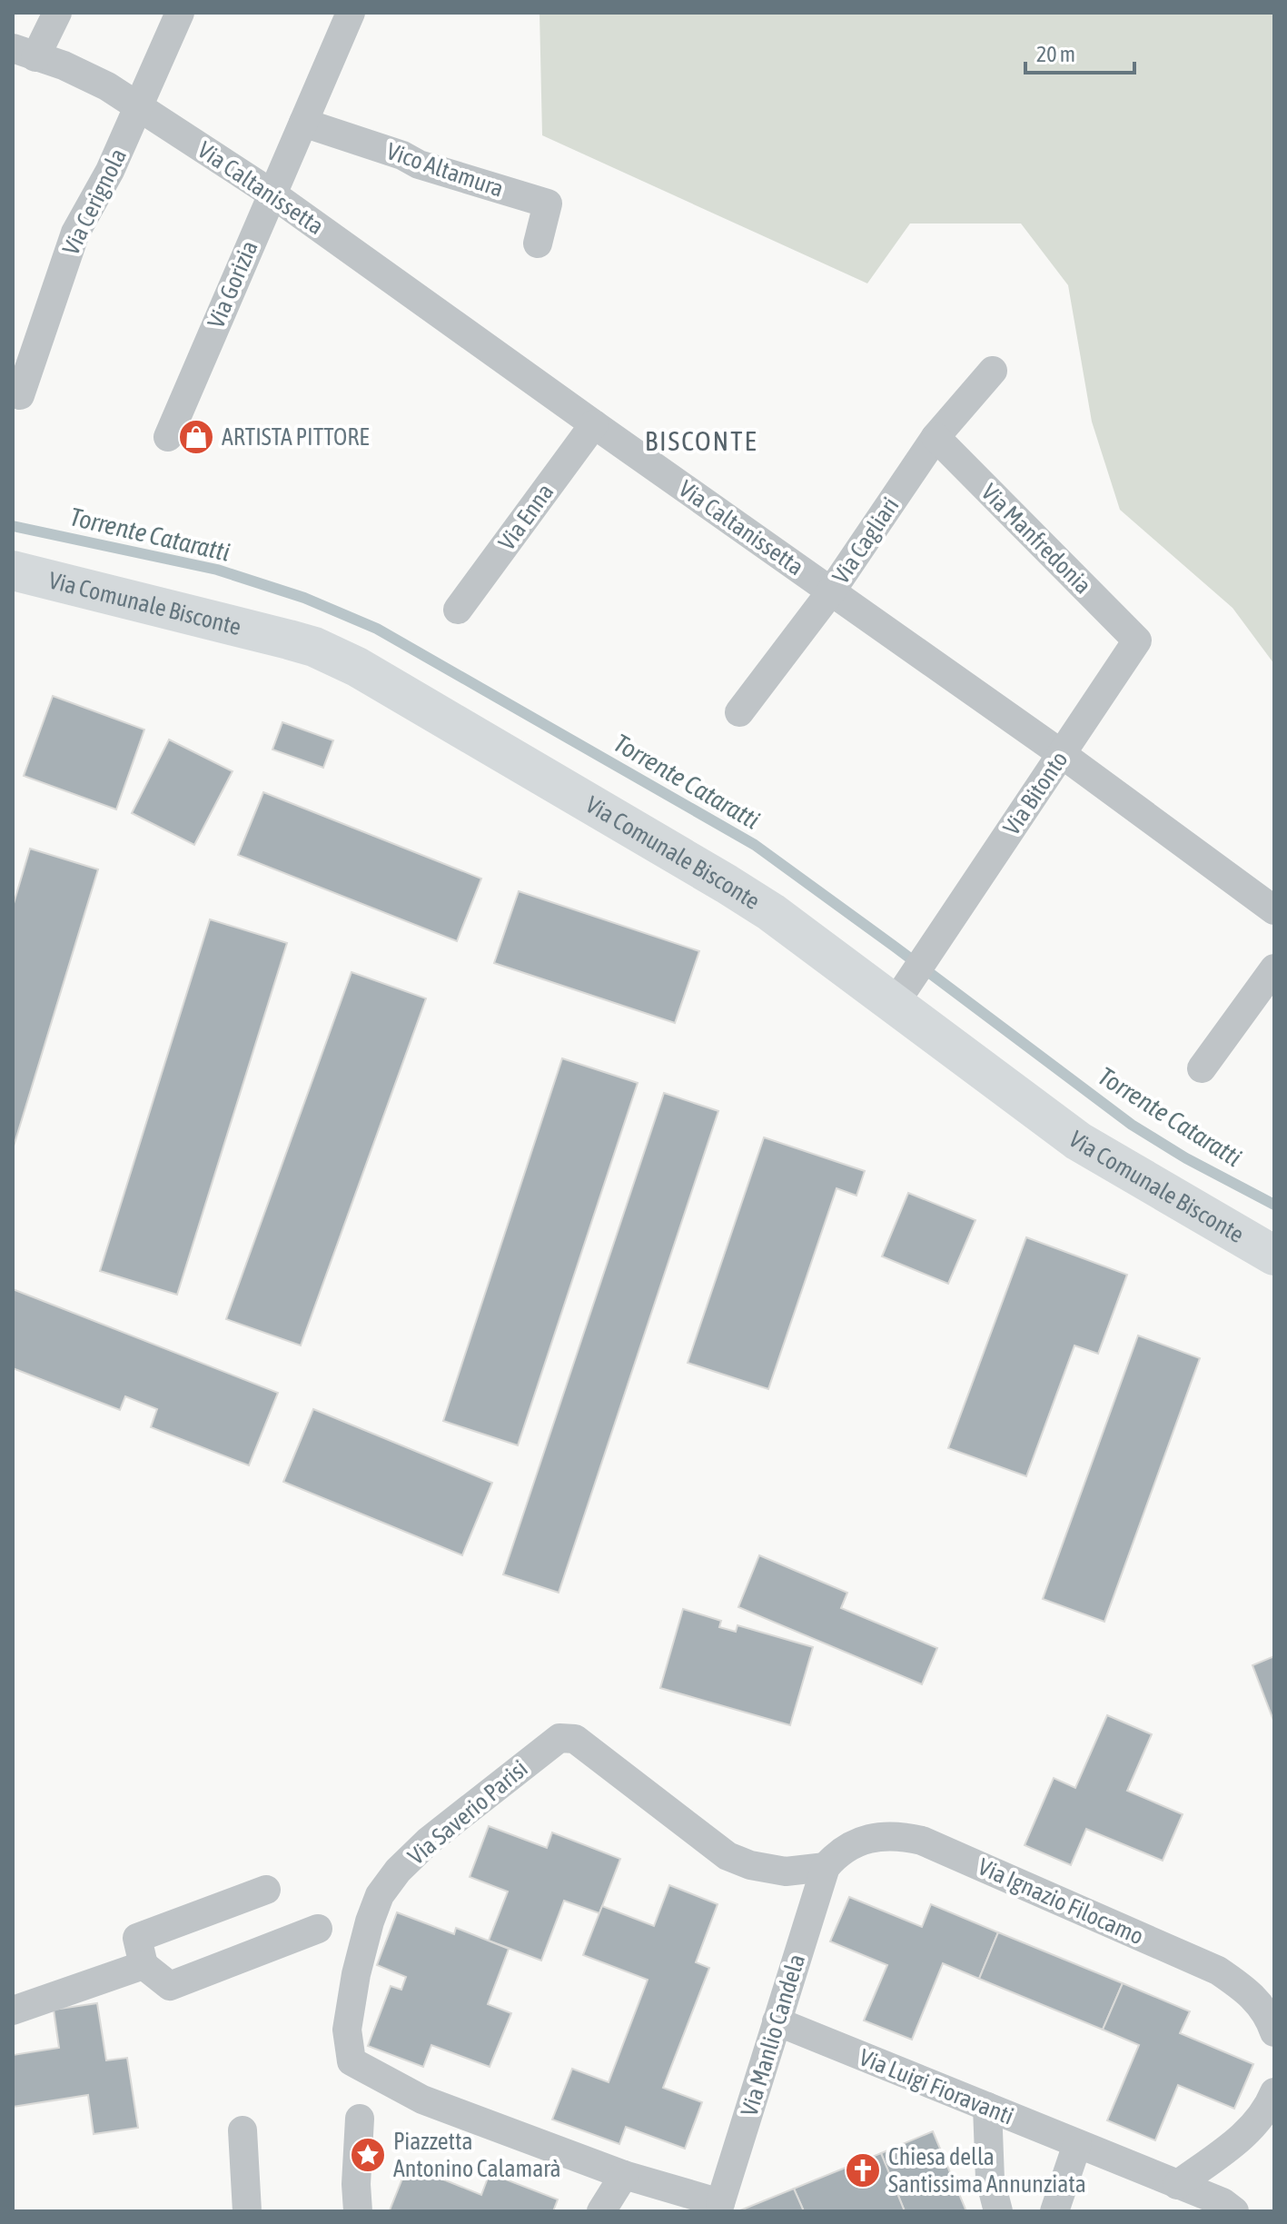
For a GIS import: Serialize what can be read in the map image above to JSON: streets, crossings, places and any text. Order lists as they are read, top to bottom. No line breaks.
{"streets":{"street":["Vico Altamura","Via Caltanissetta","Via Cerignola","Via Gorizia","Via Enna","Via Manfredonia","Via Cagliari","Via Comunale Bisconte","Via Bitonto","Via Saverio Parisi","Via Ignazio Filocamo","Via Manlio Candela","Via Luigi Fioravanti"]},"crossings":[["Vico Altamura","Via Gorizia"],["Via Caltanissetta","Via Cerignola"],["Via Caltanissetta","Via Gorizia"],["Via Caltanissetta","Via Enna"],["Via Caltanissetta","Via Cagliari"],["Via Caltanissetta","Via Bitonto"],["Via Manfredonia","Via Cagliari"],["Via Manfredonia","Via Bitonto"],["Via Comunale Bisconte","Via Bitonto"],["Via Saverio Parisi","Via Ignazio Filocamo"],["Via Saverio Parisi","Via Manlio Candela"],["Via Ignazio Filocamo","Via Manlio Candela"],["Via Manlio Candela","Via Luigi Fioravanti"]],"districts":["BISCONTE"],"water":["Torrente Cataratti"],"places":{"shop":["ARTISTA PITTORE"],"place":["Piazzetta Antonino Calamarà"],"church":["Chiesa della Santissima Annunziata"]},"scale_bar":"20 m"}
